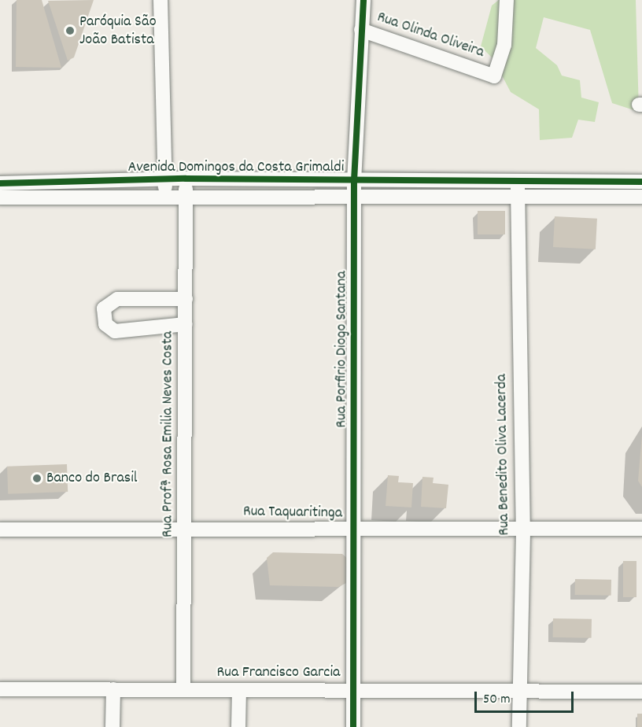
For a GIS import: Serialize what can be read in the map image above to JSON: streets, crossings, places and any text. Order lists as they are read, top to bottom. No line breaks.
{"streets":{"street":["Rua Olinda Oliveira","Avenida Domingos da Costa Grimaldi","Rua Porfirio Diogo Santana","Rua Profª Rosa Emilia Neves Costa","Rua Benedito Oliva Lacerda","Rua Taquaritinga","Rua Francisco Garcia"]},"crossings":[["Rua Olinda Oliveira","Rua Porfirio Diogo Santana"],["Avenida Domingos da Costa Grimaldi","Rua Porfirio Diogo Santana"],["Avenida Domingos da Costa Grimaldi","Rua Profª Rosa Emilia Neves Costa"],["Avenida Domingos da Costa Grimaldi","Rua Benedito Oliva Lacerda"],["Rua Porfirio Diogo Santana","Rua Taquaritinga"],["Rua Porfirio Diogo Santana","Rua Francisco Garcia"],["Rua Profª Rosa Emilia Neves Costa","Rua Taquaritinga"],["Rua Profª Rosa Emilia Neves Costa","Rua Francisco Garcia"],["Rua Benedito Oliva Lacerda","Rua Taquaritinga"],["Rua Benedito Oliva Lacerda","Rua Francisco Garcia"]],"places":["Paróquia São João Batista","Banco do Brasil"],"scale_bar":"50 m"}
